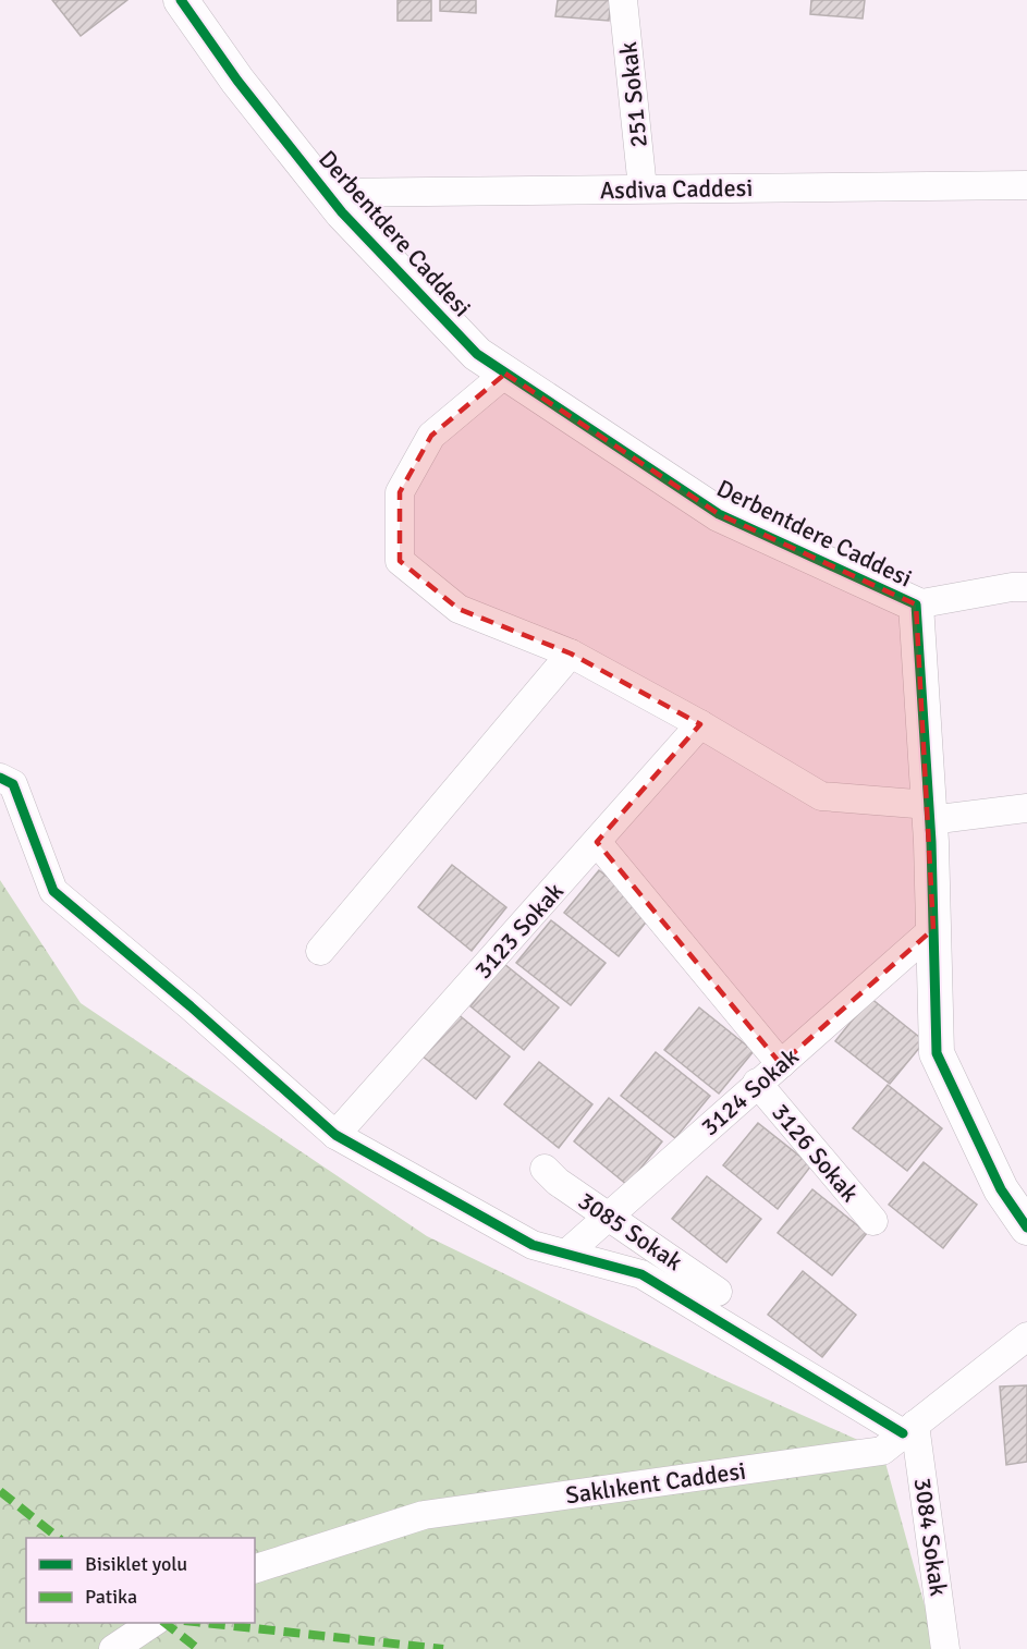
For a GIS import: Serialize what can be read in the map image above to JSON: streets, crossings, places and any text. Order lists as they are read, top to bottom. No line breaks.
{"streets":{"street":["251 Sokak","Asdiva Caddesi","Derbentdere Caddesi","3123 Sokak","3124 Sokak","3126 Sokak","3085 Sokak","Saklıkent Caddesi","3084 Sokak"]},"crossings":[["251 Sokak","Asdiva Caddesi"],["Asdiva Caddesi","Derbentdere Caddesi"],["Derbentdere Caddesi","3124 Sokak"],["3124 Sokak","3126 Sokak"],["3124 Sokak","3085 Sokak"],["Saklıkent Caddesi","3084 Sokak"]],"legend":["Bisiklet yolu","Patika"]}
